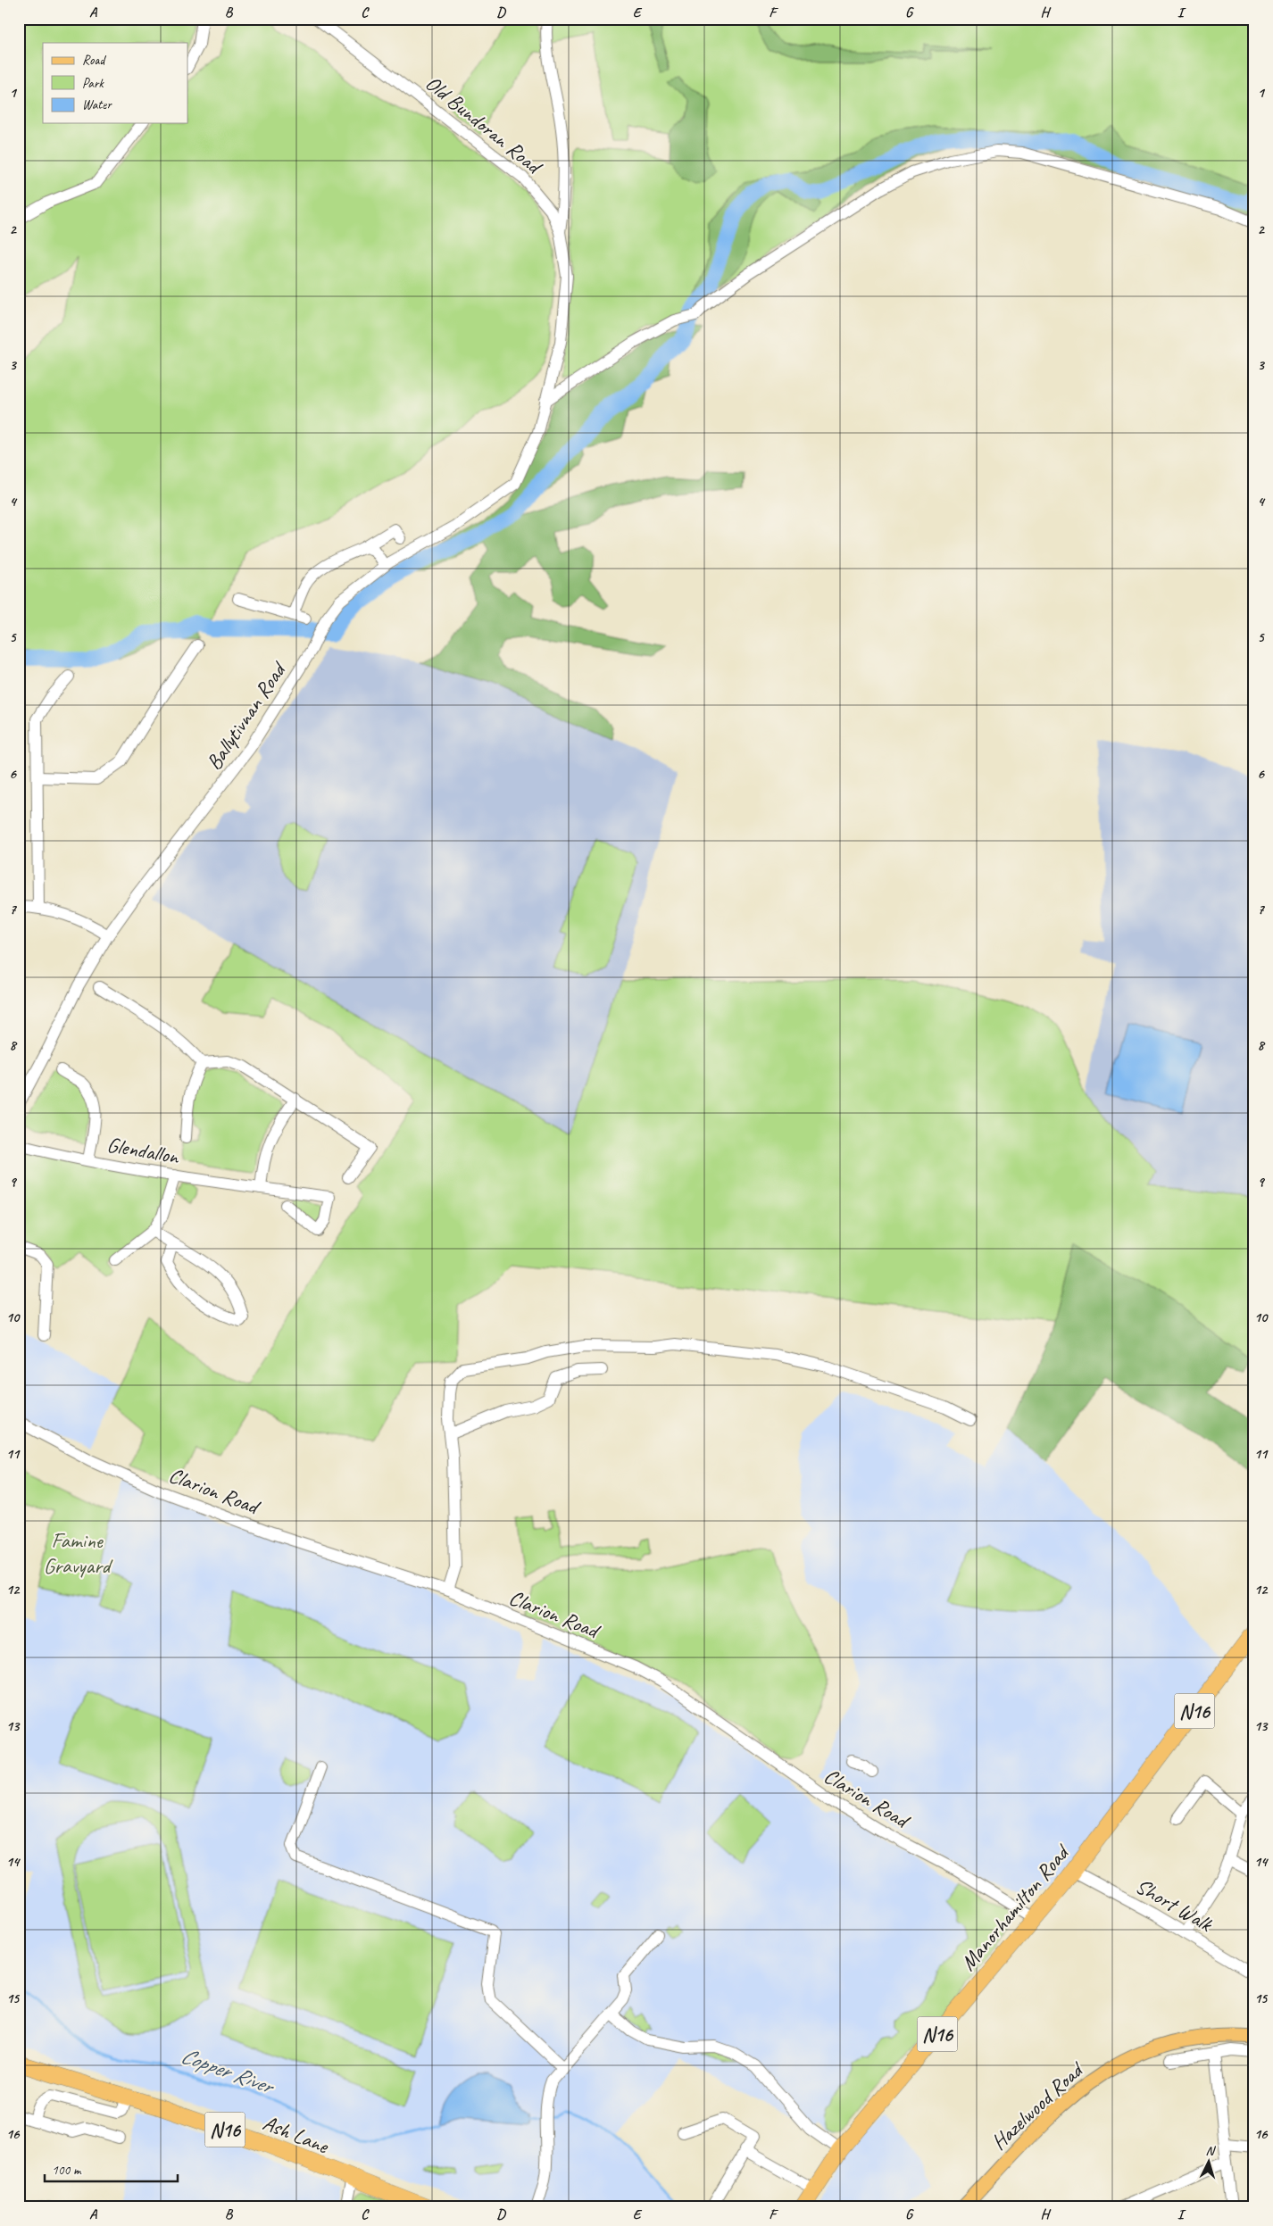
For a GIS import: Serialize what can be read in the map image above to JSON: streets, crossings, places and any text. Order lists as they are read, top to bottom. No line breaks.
{"streets":{"highway":["N16","Manorhamilton Road","Ash Lane"],"main road":["Hazelwood Road"],"street":["Old Bundoran Road","Ballytivnan Road","Glendallon","Clarion Road","Short Walk"]},"crossings":[["Old Bundoran Road","Ballytivnan Road"],["Clarion Road","Manorhamilton Road"],["Short Walk","Manorhamilton Road"]],"water":["Copper River"],"parks":["Famine Gravyard"],"legend":["Road","Park","Water"],"scale_bar":"100 m","north":"top","grid":{"columns":["A","B","C","D","E","F","G","H","I"],"rows":["1","2","3","4","5","6","7","8","9","10","11","12","13","14","15","16"]}}
